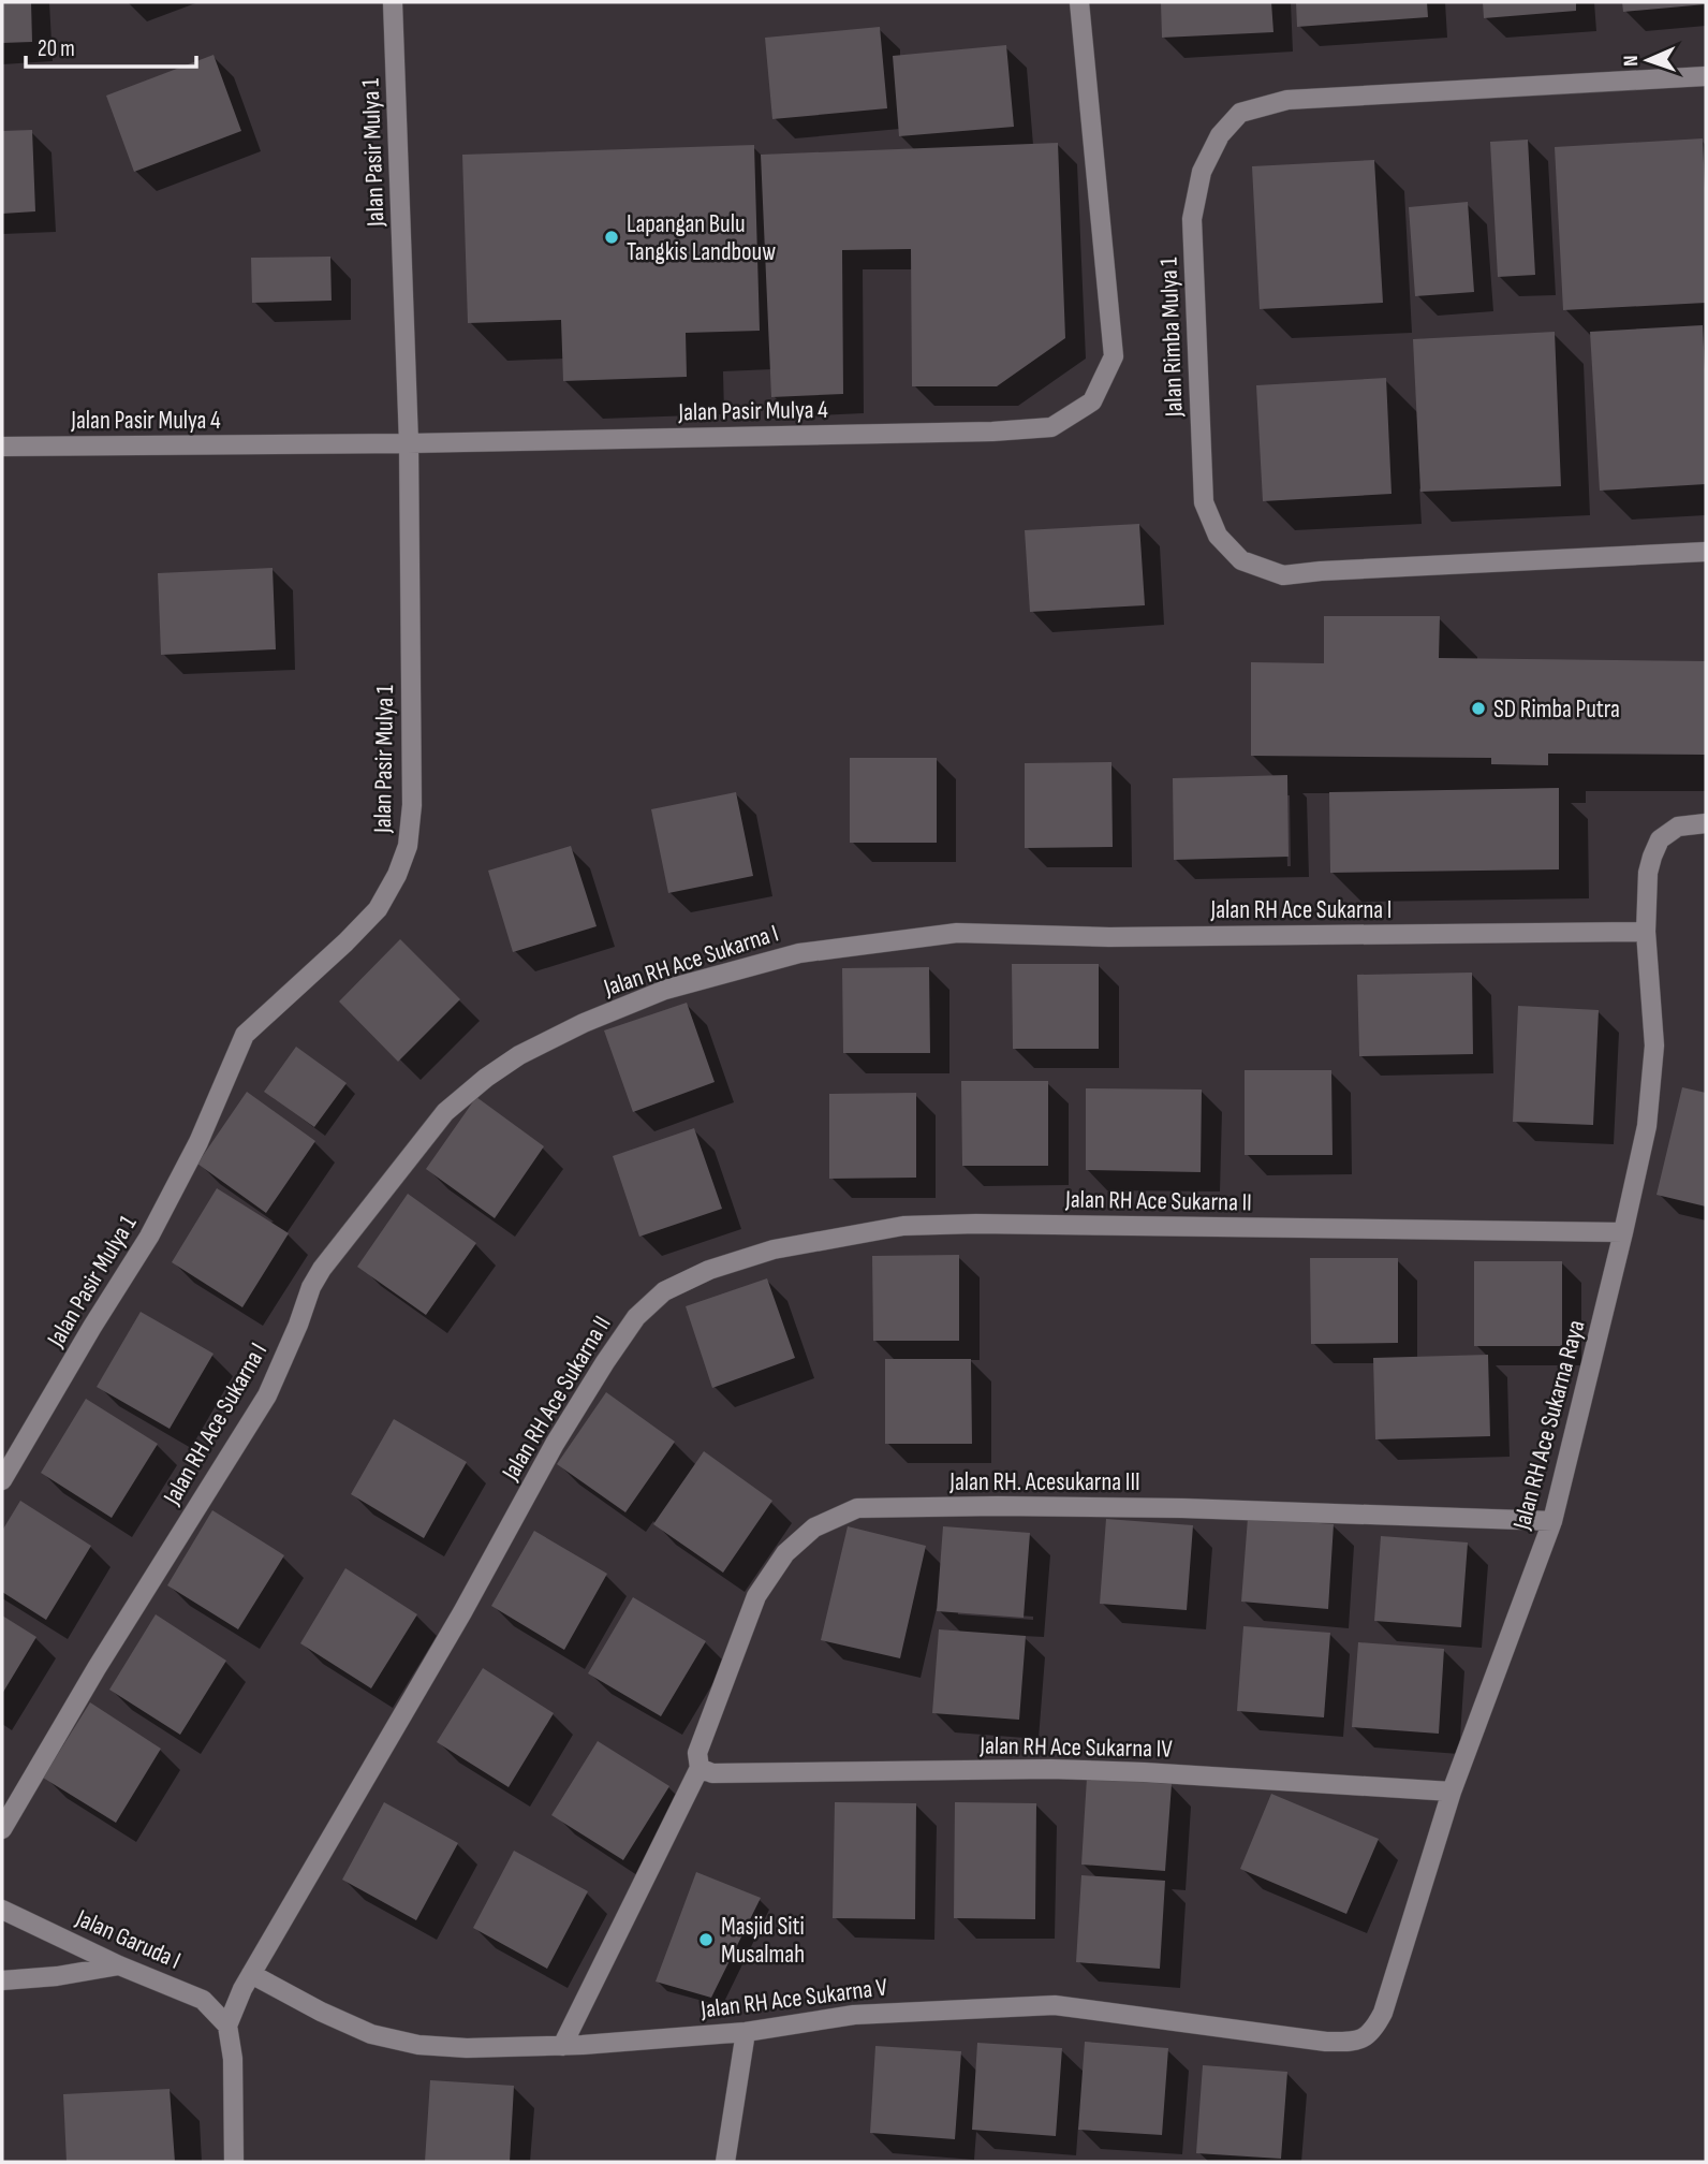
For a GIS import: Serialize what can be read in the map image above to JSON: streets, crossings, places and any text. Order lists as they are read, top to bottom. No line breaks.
{"streets":{"street":["Jalan Pasir Mulya 1","Jalan Rimba Mulya 1","Jalan Pasir Mulya 4","Jalan RH Ace Sukarna I","Jalan RH Ace Sukarna II","Jalan RH Ace Sukarna Raya","Jalan RH. Acesukarna III","Jalan RH Ace Sukarna IV","Jalan Garuda I","Jalan RH Ace Sukarna V"]},"crossings":[["Jalan Pasir Mulya 1","Jalan Pasir Mulya 4"],["Jalan RH Ace Sukarna I","Jalan RH Ace Sukarna Raya"],["Jalan RH Ace Sukarna II","Jalan RH Ace Sukarna Raya"],["Jalan RH Ace Sukarna II","Jalan Garuda I"],["Jalan RH Ace Sukarna II","Jalan RH Ace Sukarna V"],["Jalan RH Ace Sukarna Raya","Jalan RH. Acesukarna III"],["Jalan RH Ace Sukarna Raya","Jalan RH Ace Sukarna IV"],["Jalan RH Ace Sukarna Raya","Jalan RH Ace Sukarna V"],["Jalan RH. Acesukarna III","Jalan RH Ace Sukarna IV"],["Jalan RH. Acesukarna III","Jalan RH Ace Sukarna V"]],"places":["Lapangan Bulu Tangkis Landbouw","SD Rimba Putra","Masjid Siti Musalmah"],"scale_bar":"20 m","north":"left"}
